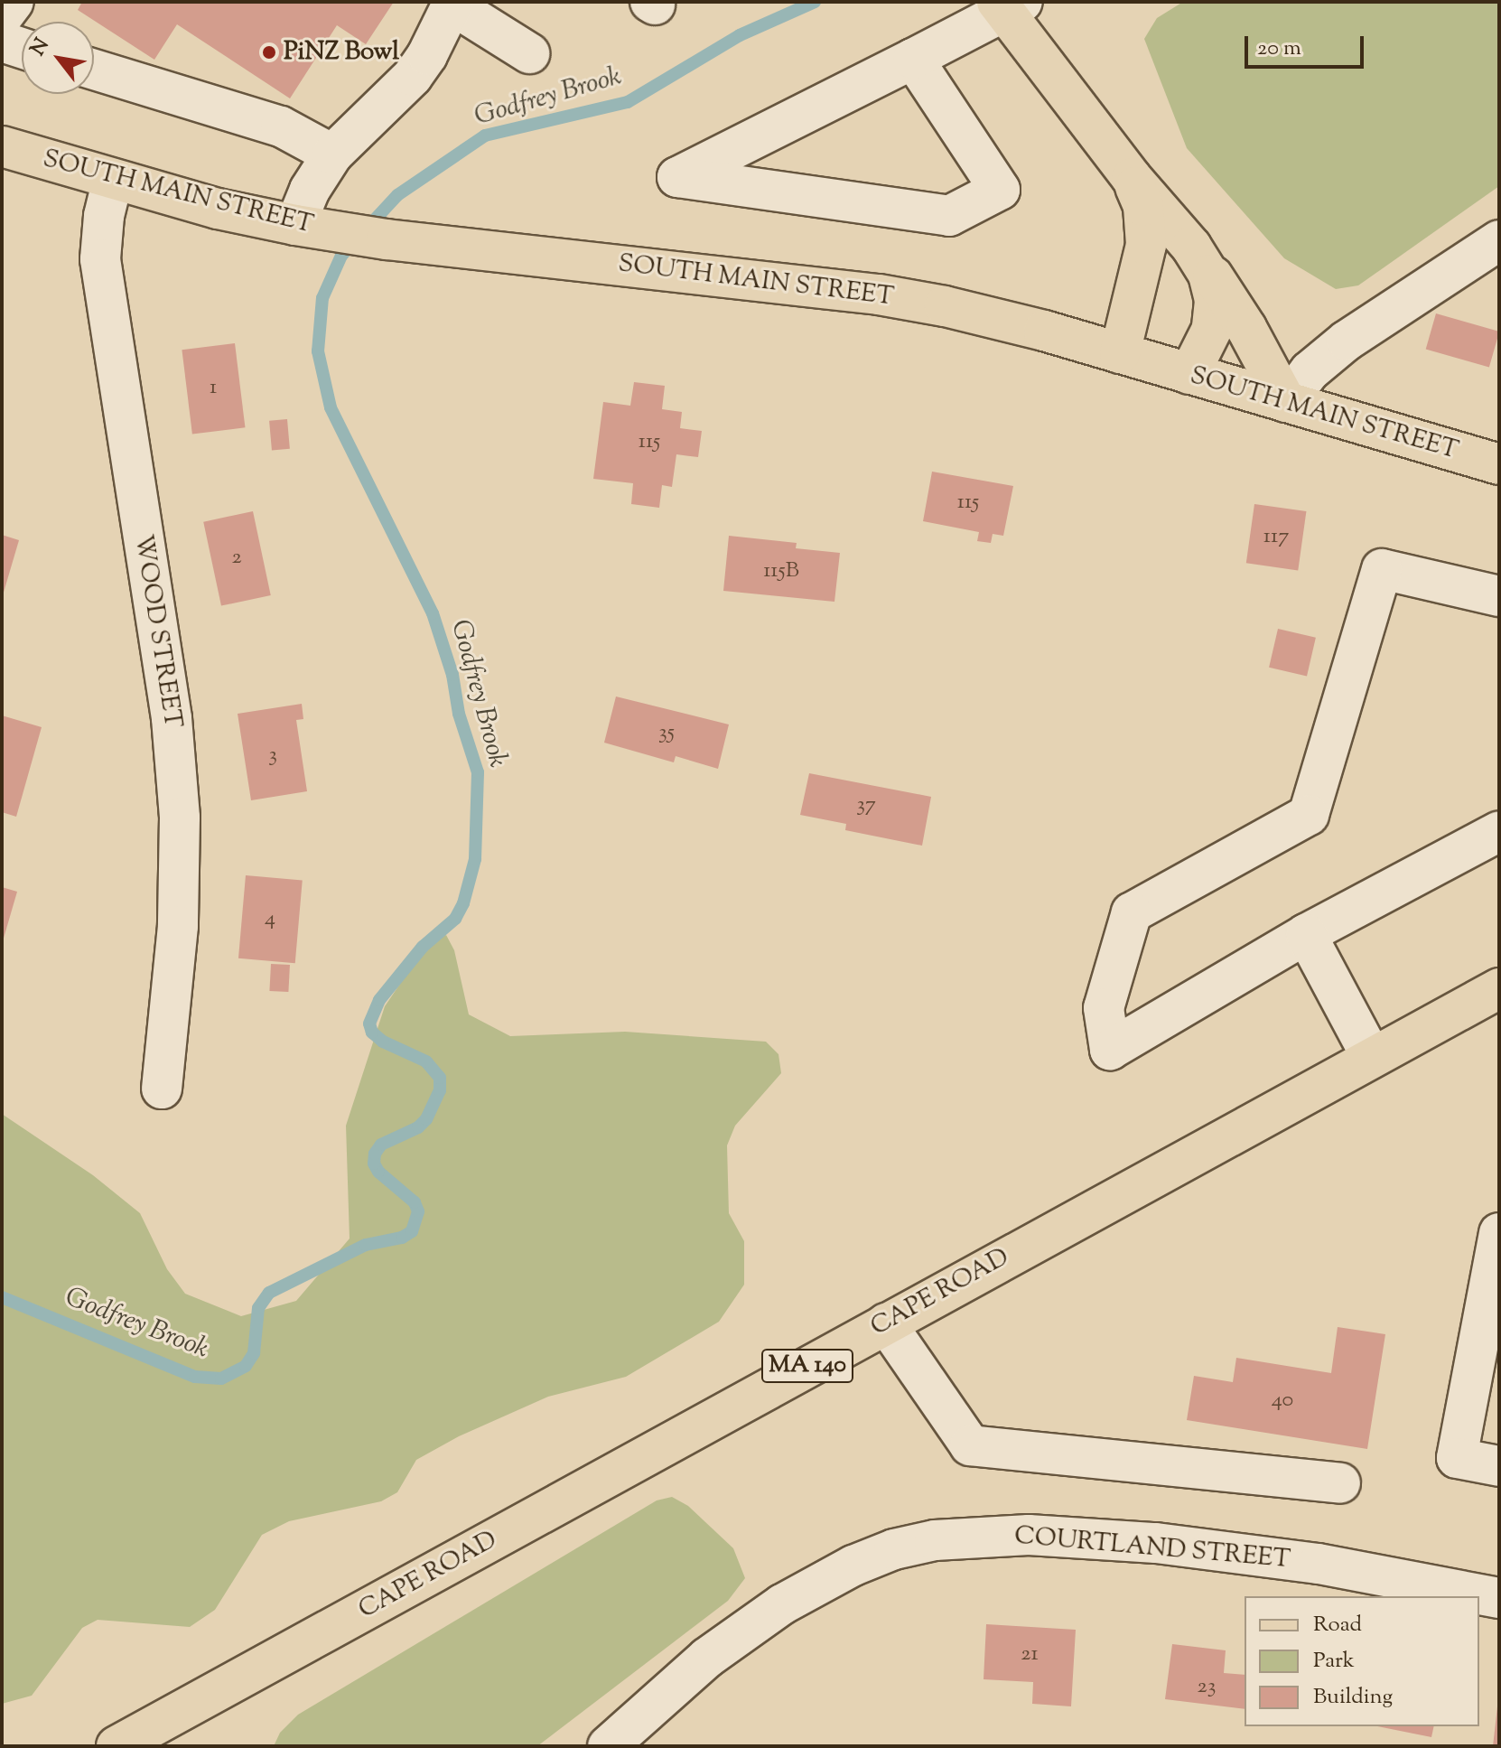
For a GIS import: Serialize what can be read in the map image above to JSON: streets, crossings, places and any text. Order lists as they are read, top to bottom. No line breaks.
{"streets":{"main road":["SOUTH MAIN STREET","CAPE ROAD","MA 140"],"street":["WOOD STREET","COURTLAND STREET"]},"crossings":[["SOUTH MAIN STREET","WOOD STREET"]],"water":["Godfrey Brook"],"places":["PiNZ Bowl"],"house_numbers":["1","115","115","117","2","115B","35","3","37","4","40","21","23"],"legend":["Road","Park","Building"],"scale_bar":"20 m","north":"top left"}
